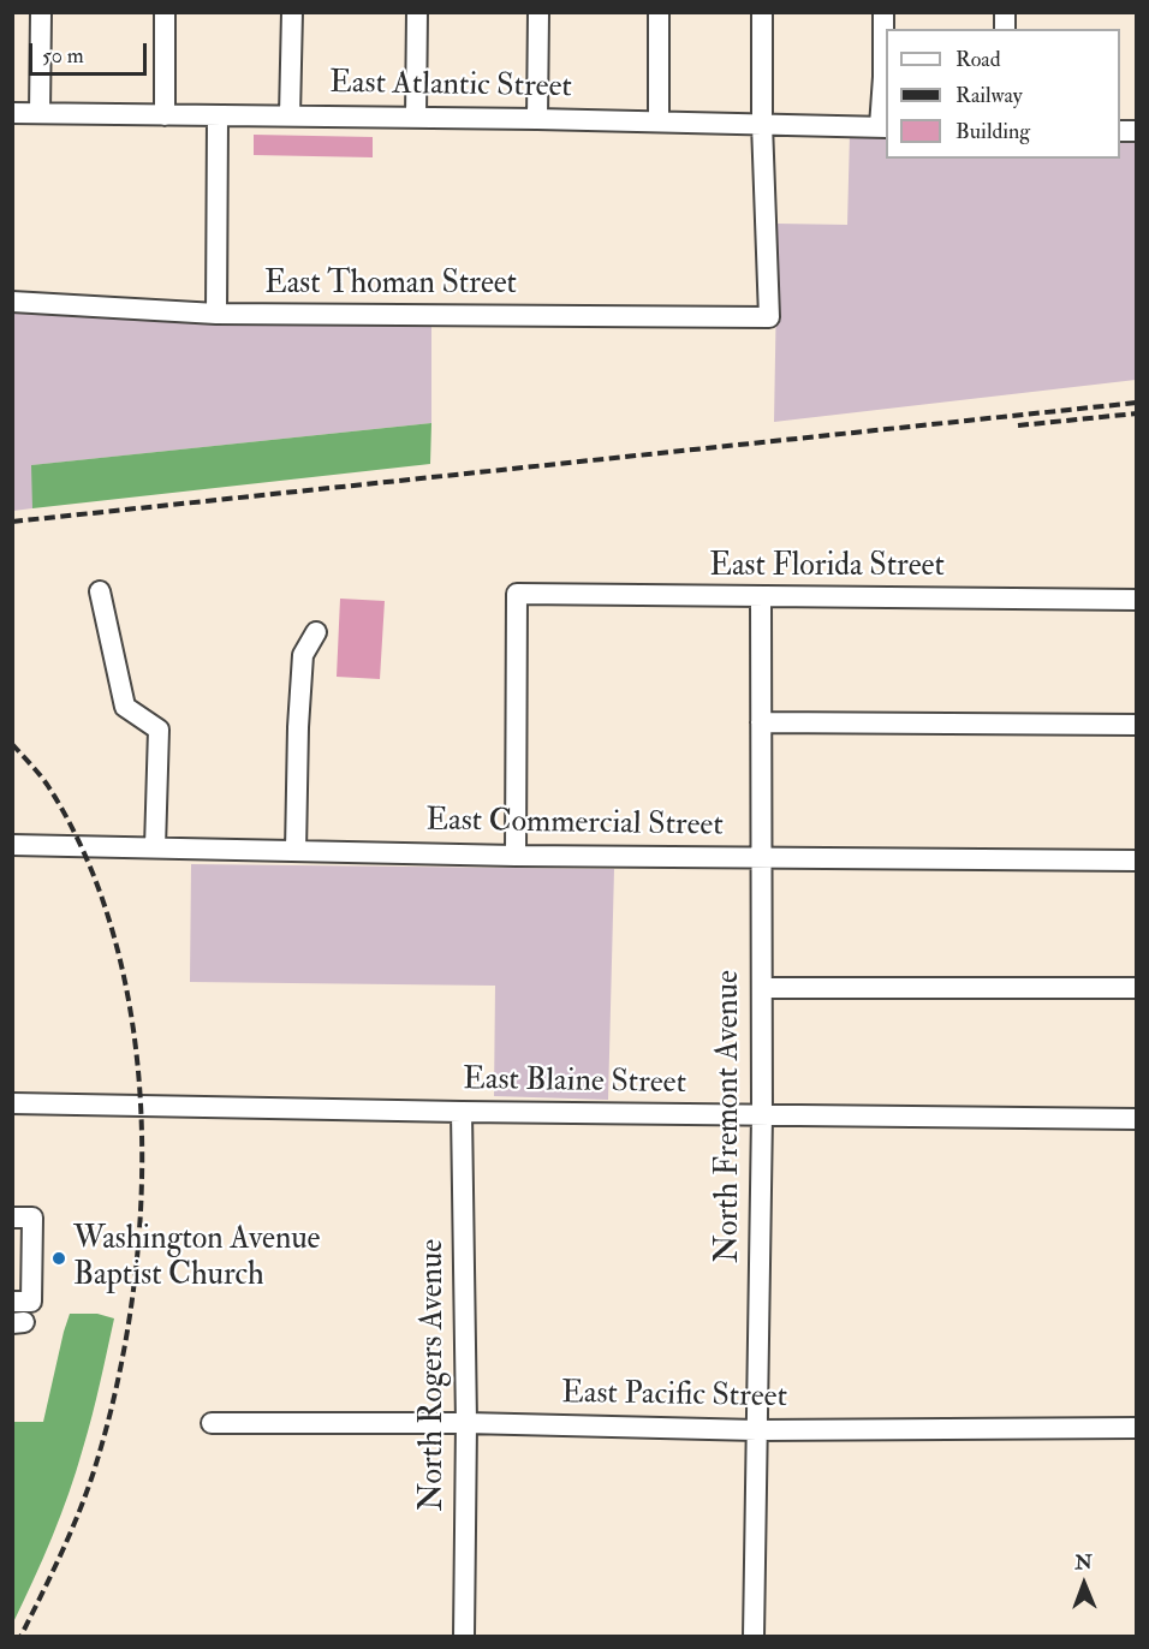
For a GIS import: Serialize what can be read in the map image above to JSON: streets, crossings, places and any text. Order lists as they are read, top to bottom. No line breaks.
{"streets":{"street":["East Atlantic Street","East Thoman Street","East Florida Street","East Commercial Street","East Blaine Street","North Fremont Avenue","North Rogers Avenue","East Pacific Street"]},"crossings":[["East Atlantic Street","East Thoman Street"],["East Florida Street","East Commercial Street"],["East Florida Street","North Fremont Avenue"],["East Commercial Street","North Fremont Avenue"],["East Blaine Street","North Fremont Avenue"],["East Blaine Street","North Rogers Avenue"],["North Fremont Avenue","East Pacific Street"],["North Rogers Avenue","East Pacific Street"]],"places":["Washington Avenue Baptist Church"],"legend":["Road","Railway","Building"],"scale_bar":"50 m","north":"top"}
